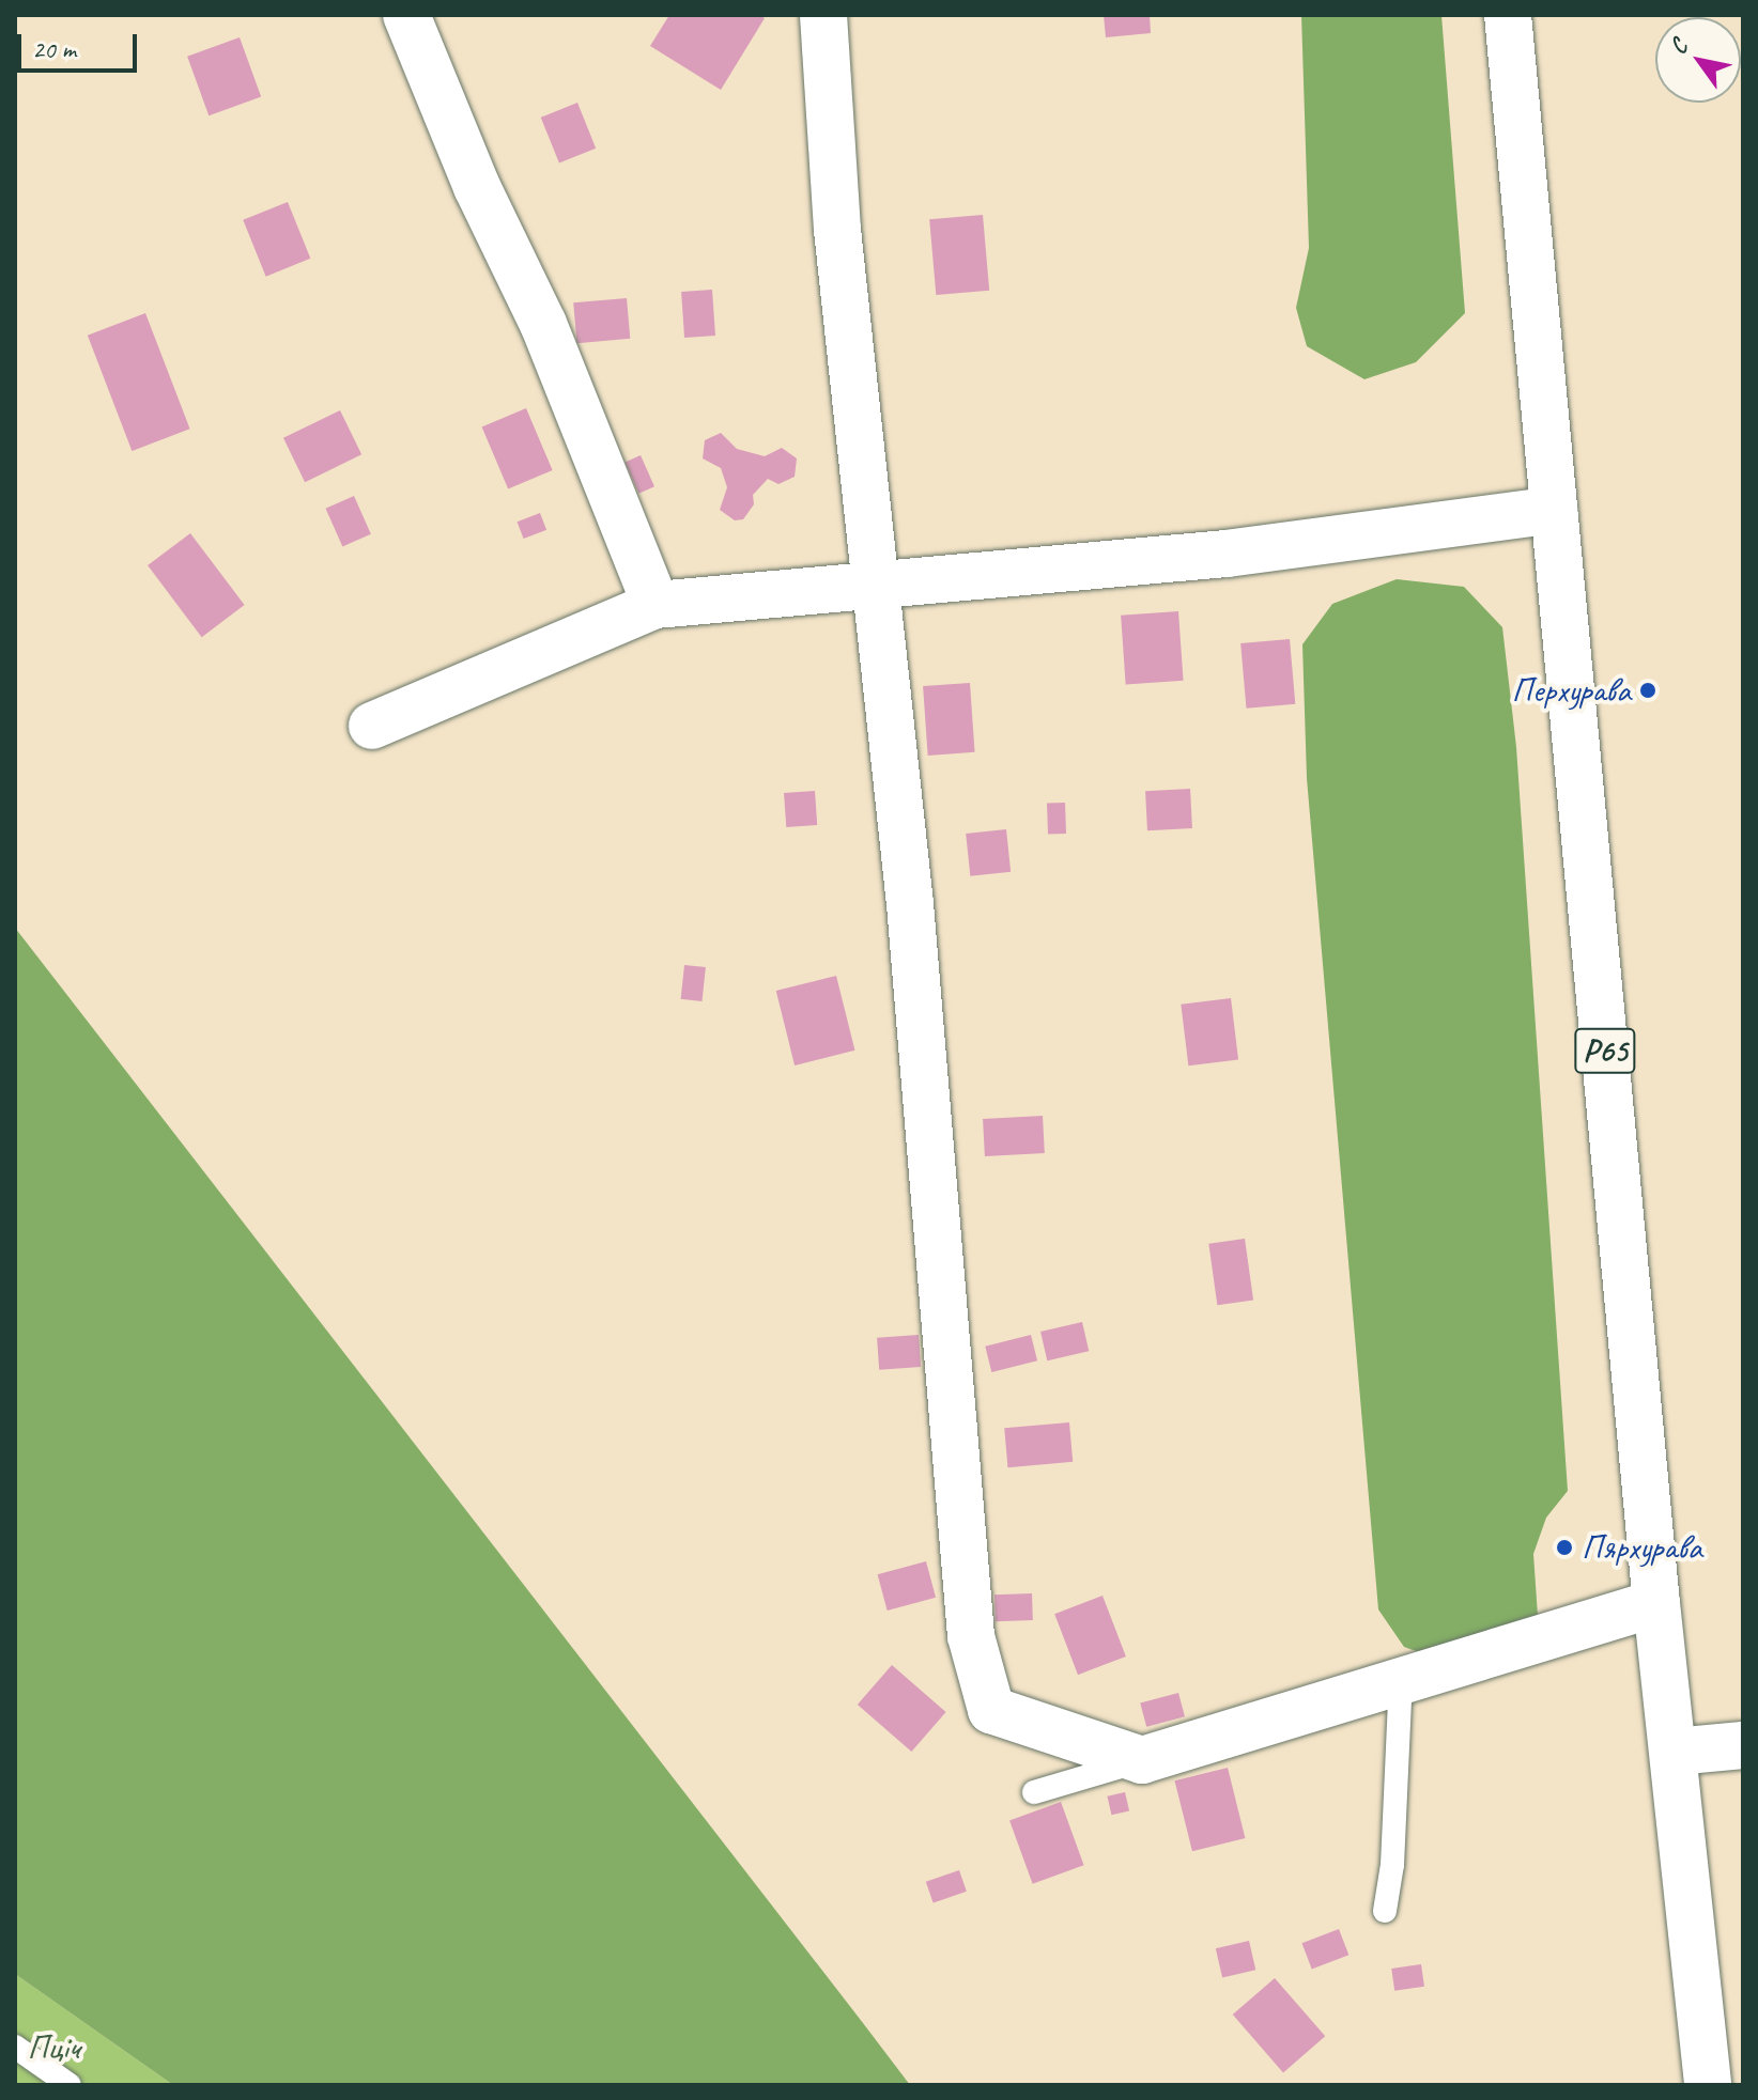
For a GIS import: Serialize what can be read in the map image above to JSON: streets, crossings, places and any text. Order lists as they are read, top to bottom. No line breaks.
{"streets":{"street":["Р65"]},"parks":["Пціч"],"places":["Перхурава","Пярхурава"],"scale_bar":"20 m","north":"top left"}
